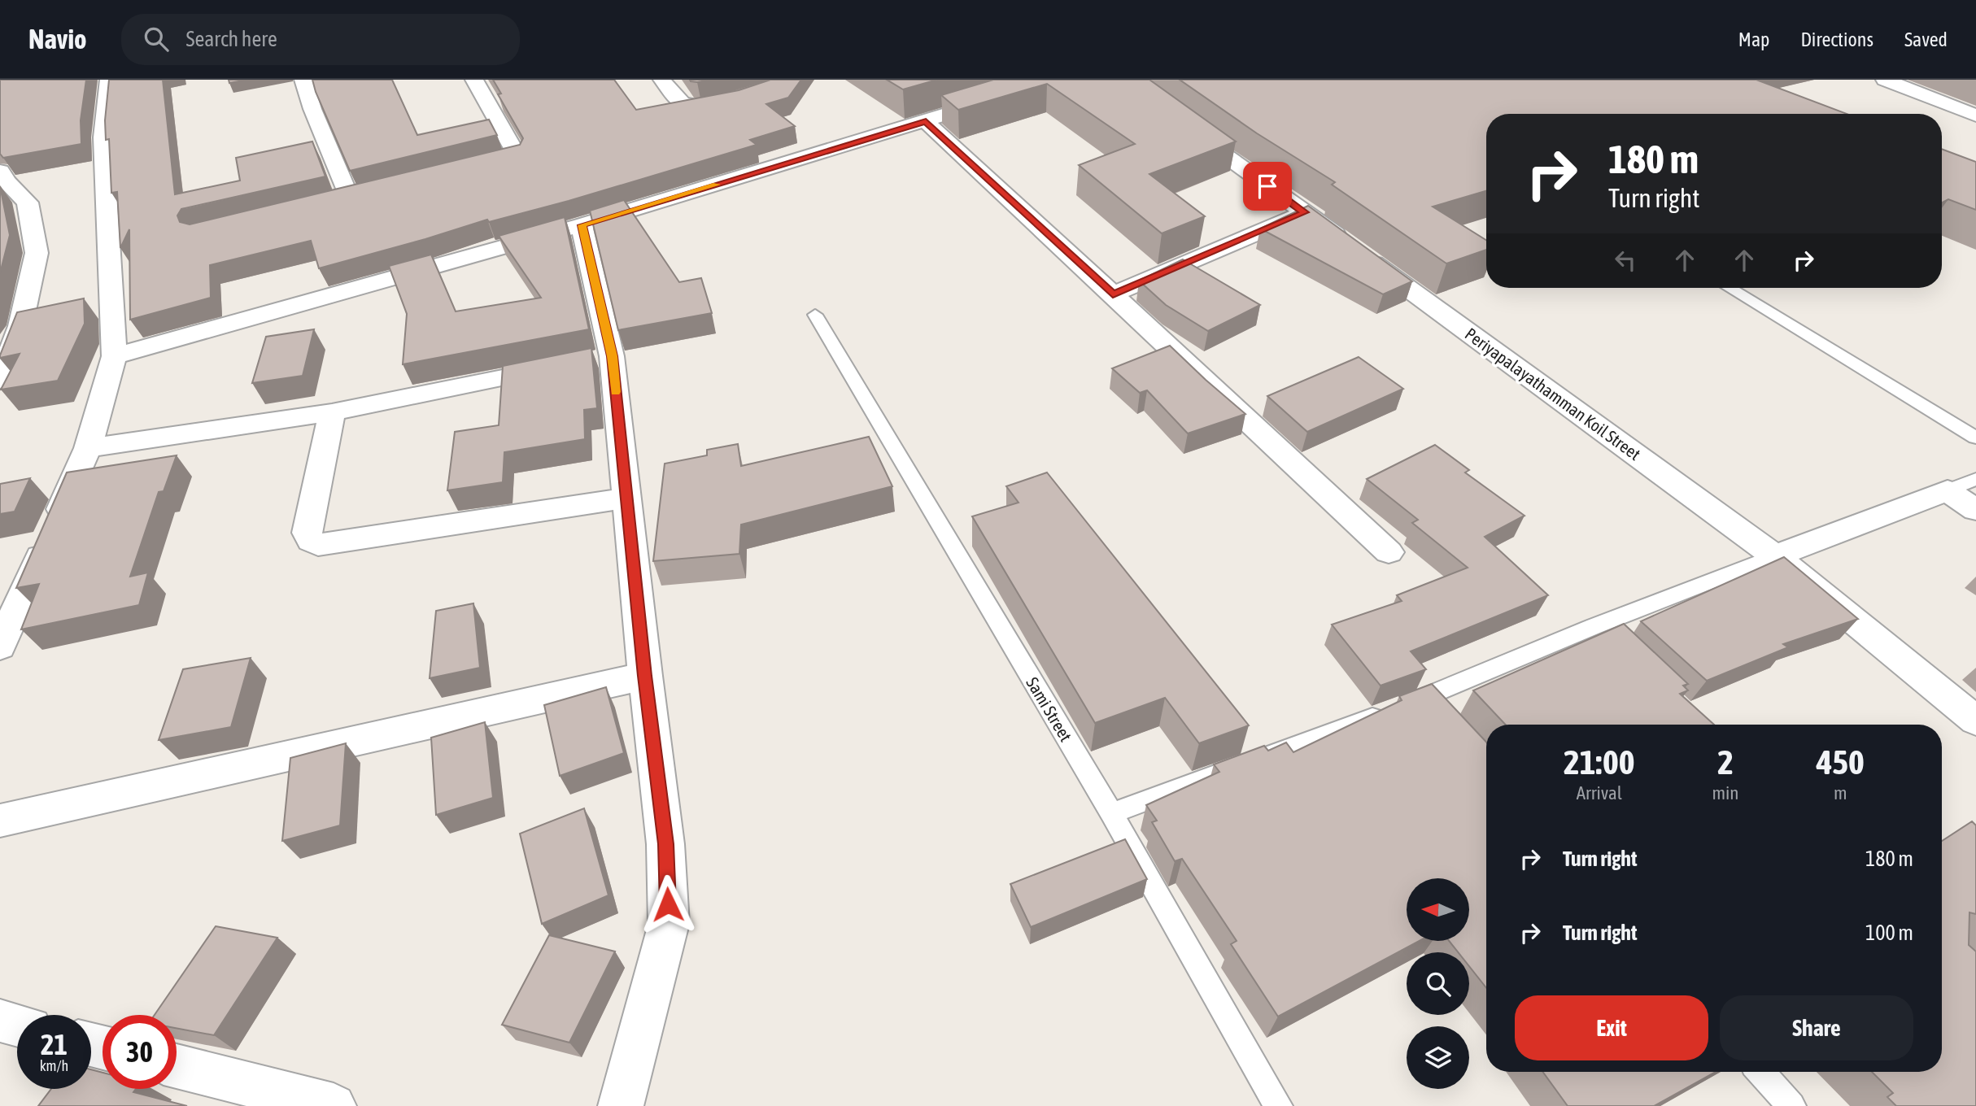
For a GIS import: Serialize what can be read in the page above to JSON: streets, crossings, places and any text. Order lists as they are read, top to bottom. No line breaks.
{"streets":{"street":["Periyapalayathamman Koil Street"],"lane":["Sami Street"]},"north":"left","page":{"header":"Navio","search":"Search here","nav":["Map","Directions","Saved"],"turn":["180 m","Turn right"],"eta":["21:00","Arrival","2","min","450","m"],"list":[{"name":"Turn right","value":"180 m"},{"name":"Turn right","value":"100 m"}],"buttons":["Exit","Share"],"speed":"21 km/h","limit":"30"}}
